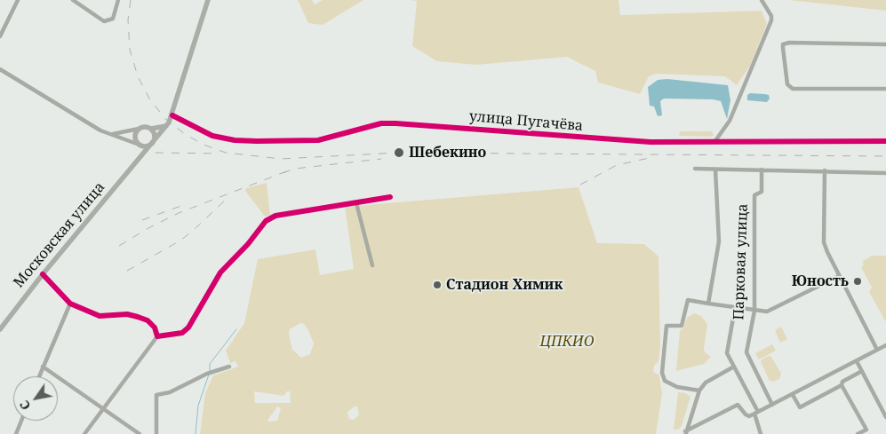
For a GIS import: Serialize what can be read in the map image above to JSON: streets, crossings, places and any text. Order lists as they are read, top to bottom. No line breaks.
{"streets":{"main road":["Московская улица"],"street":["улица Пугачёва","Парковая улица"]},"crossings":[["улица Пугачёва","Московская улица"]],"parks":["ЦПКИО"],"places":["Шебекино","Юность","Стадион Химик"],"north":"bottom left"}
